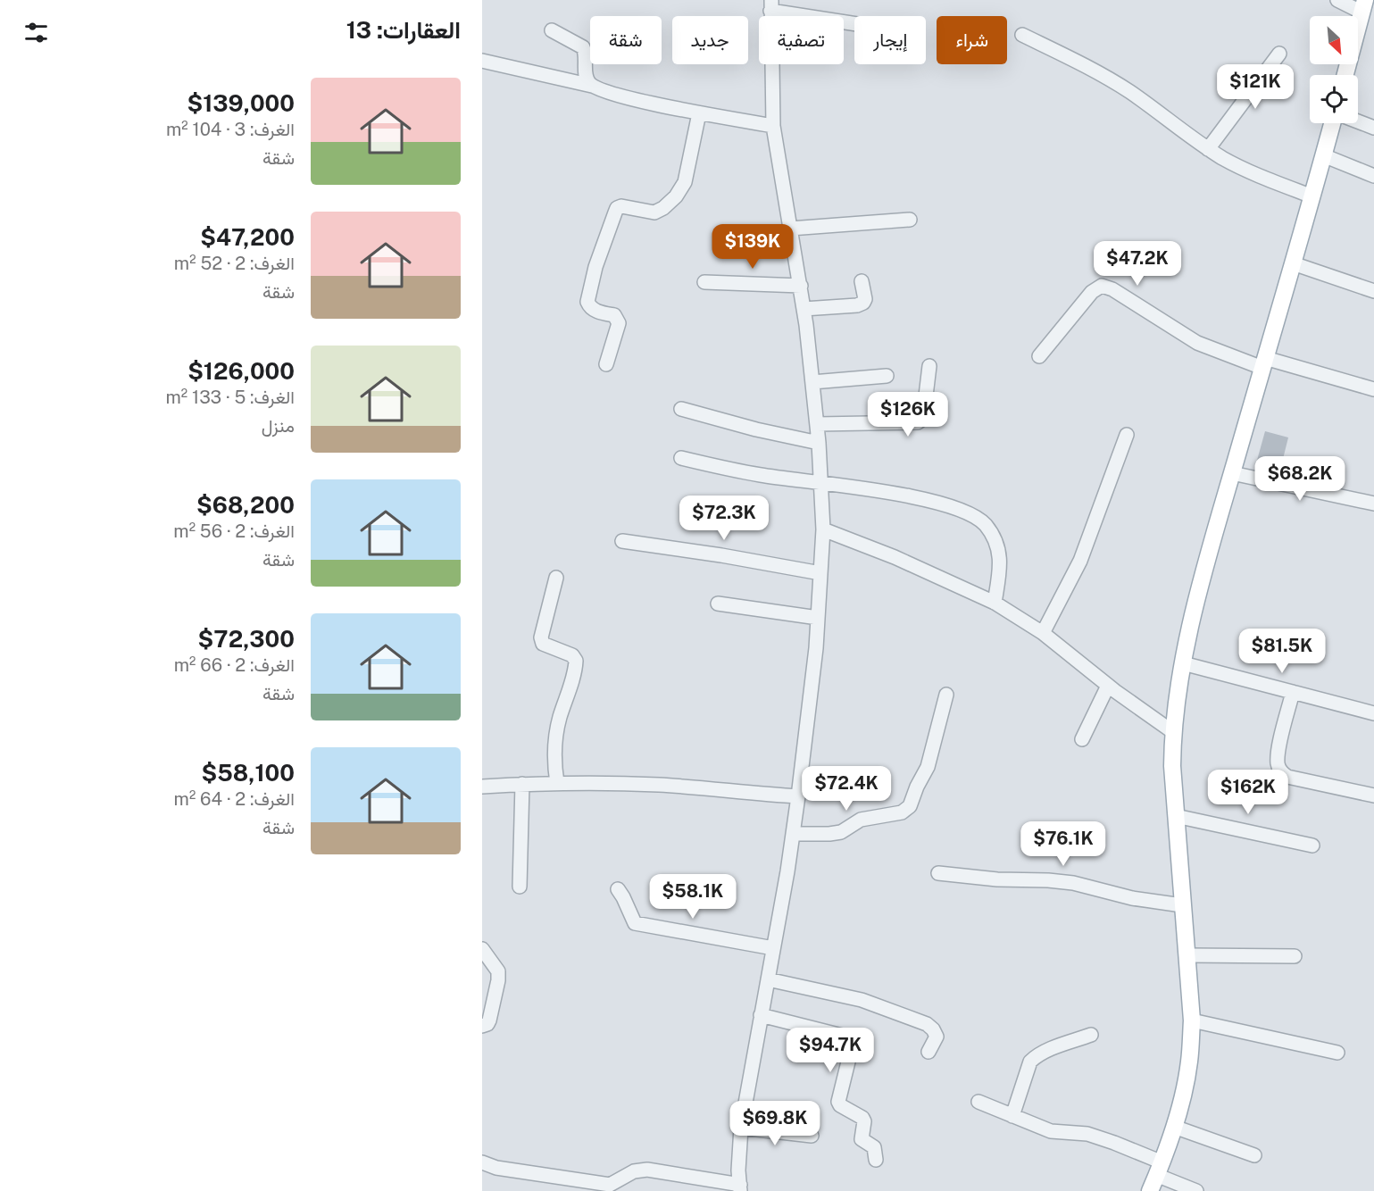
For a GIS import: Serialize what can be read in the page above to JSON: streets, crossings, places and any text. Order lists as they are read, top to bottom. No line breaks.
{"north":"bottom right","page":{"heading":"العقارات: 13","chip":["شراء","إيجار","تصفية","جديد","شقة"],"price":["$121K","$139K","$47.2K","$126K","$68.2K","$72.3K","$81.5K","$72.4K","$162K","$76.1K","$58.1K","$94.7K","$69.8K"],"list":[{"name":"$139,000","note":"الغرف: 3 · 104 m² · شقة"},{"name":"$47,200","note":"الغرف: 2 · 52 m² · شقة"},{"name":"$126,000","note":"الغرف: 5 · 133 m² · منزل"},{"name":"$68,200","note":"الغرف: 2 · 56 m² · شقة"},{"name":"$72,300","note":"الغرف: 2 · 66 m² · شقة"},{"name":"$58,100","note":"الغرف: 2 · 64 m² · شقة"}]}}
